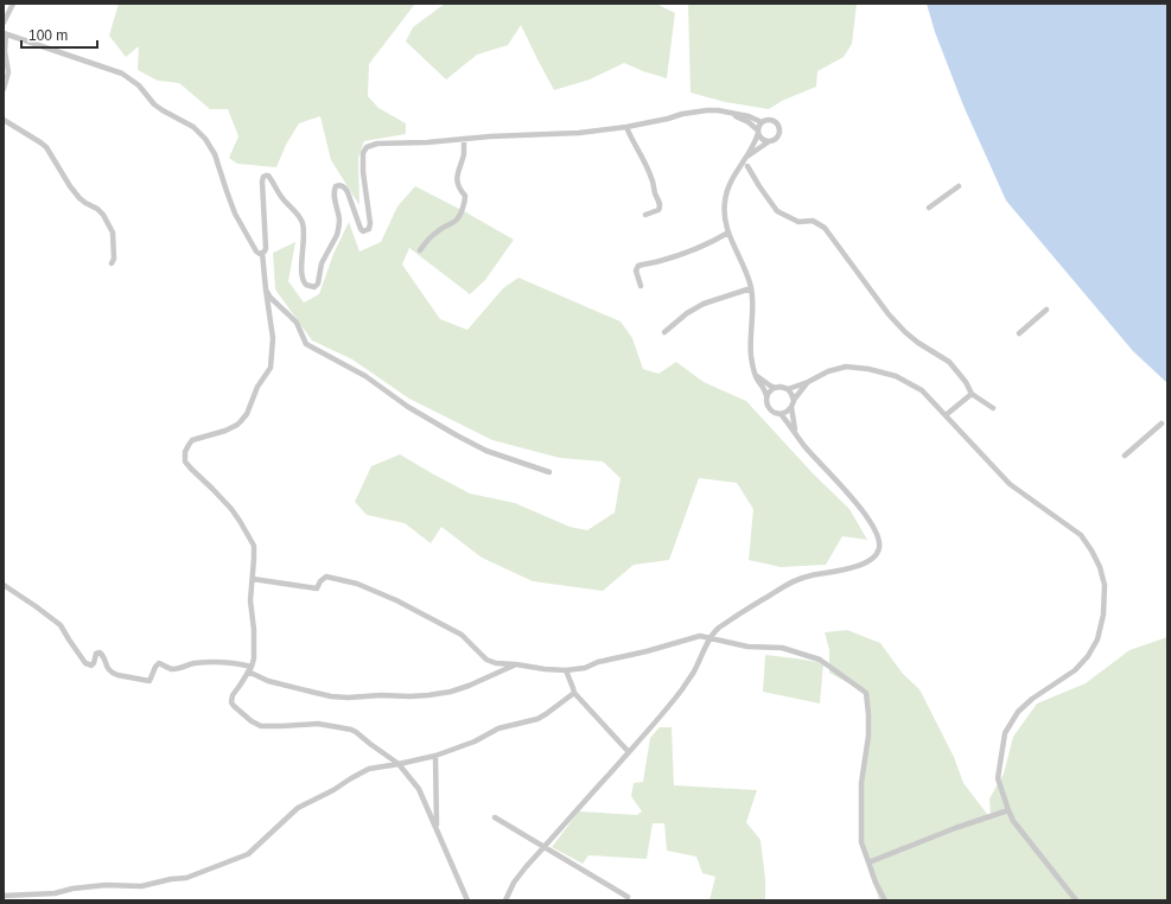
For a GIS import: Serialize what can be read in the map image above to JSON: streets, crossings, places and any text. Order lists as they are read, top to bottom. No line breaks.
{"scale_bar":"100 m"}
